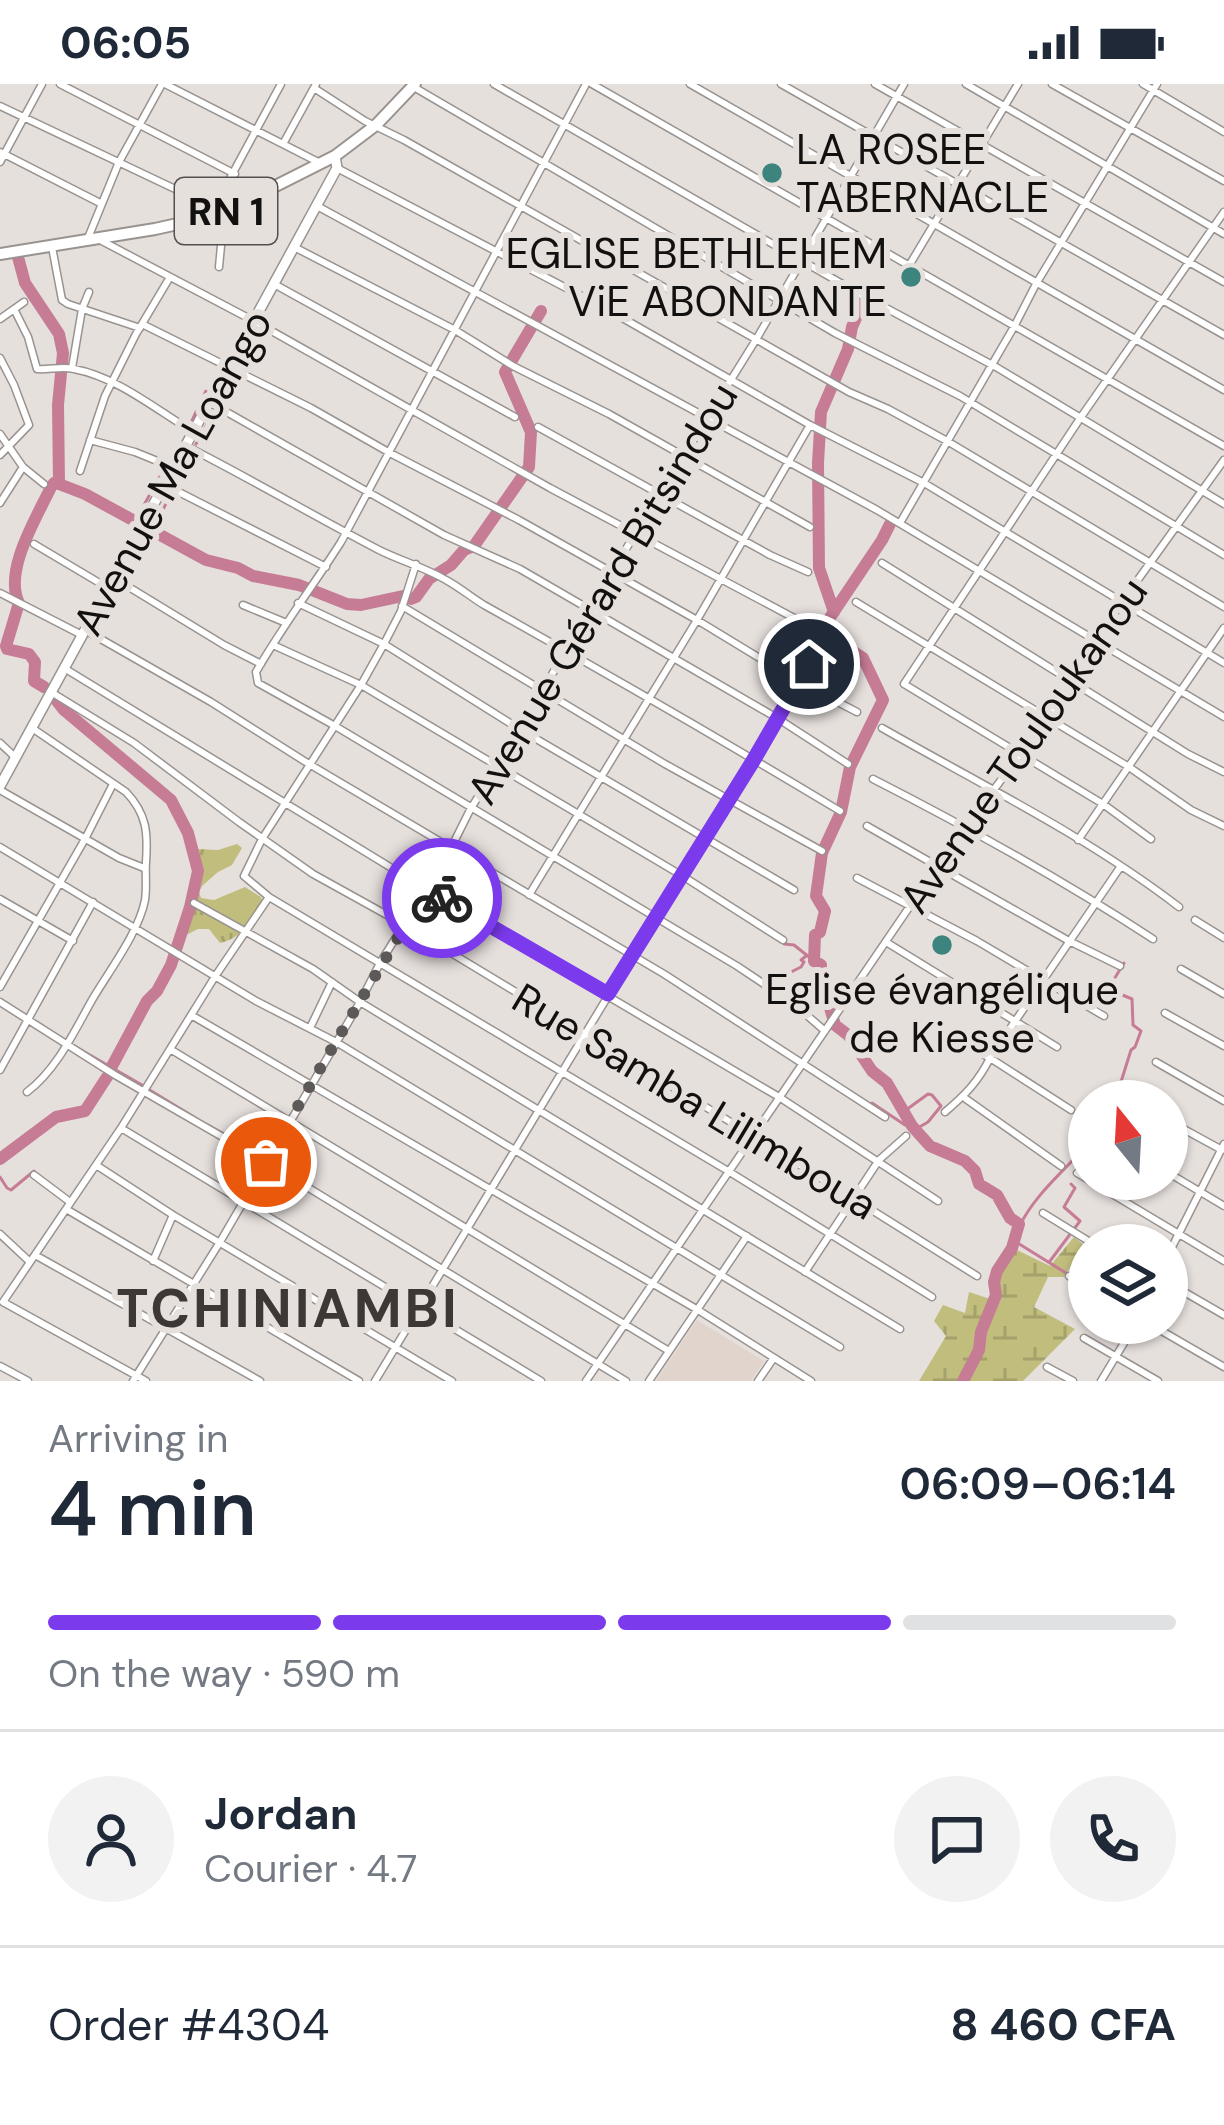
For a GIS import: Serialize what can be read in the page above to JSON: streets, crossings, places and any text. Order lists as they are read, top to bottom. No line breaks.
{"streets":{"highway":["RN 1"],"main road":["Avenue Ma Loango"],"street":["Avenue Gérard Bitsindou","Avenue Touloukanou","Rue Samba Lilimboua"]},"crossings":[["RN 1","Avenue Ma Loango"],["Avenue Ma Loango","Rue Samba Lilimboua"],["Avenue Gérard Bitsindou","Rue Samba Lilimboua"],["Avenue Touloukanou","Rue Samba Lilimboua"]],"districts":["TCHINIAMBI"],"places":["LA ROSEE TABERNACLE","EGLISE BETHLEHEM ViE ABONDANTE","Eglise évangélique de Kiesse"],"north":"top","page":{"status":"06:05","heading":["4 min","Arriving in","06:09–06:14"],"panel":["Jordan","Courier · 4.7","Order #4304","8 460 CFA"],"bar":"On the way · 590 m"}}
